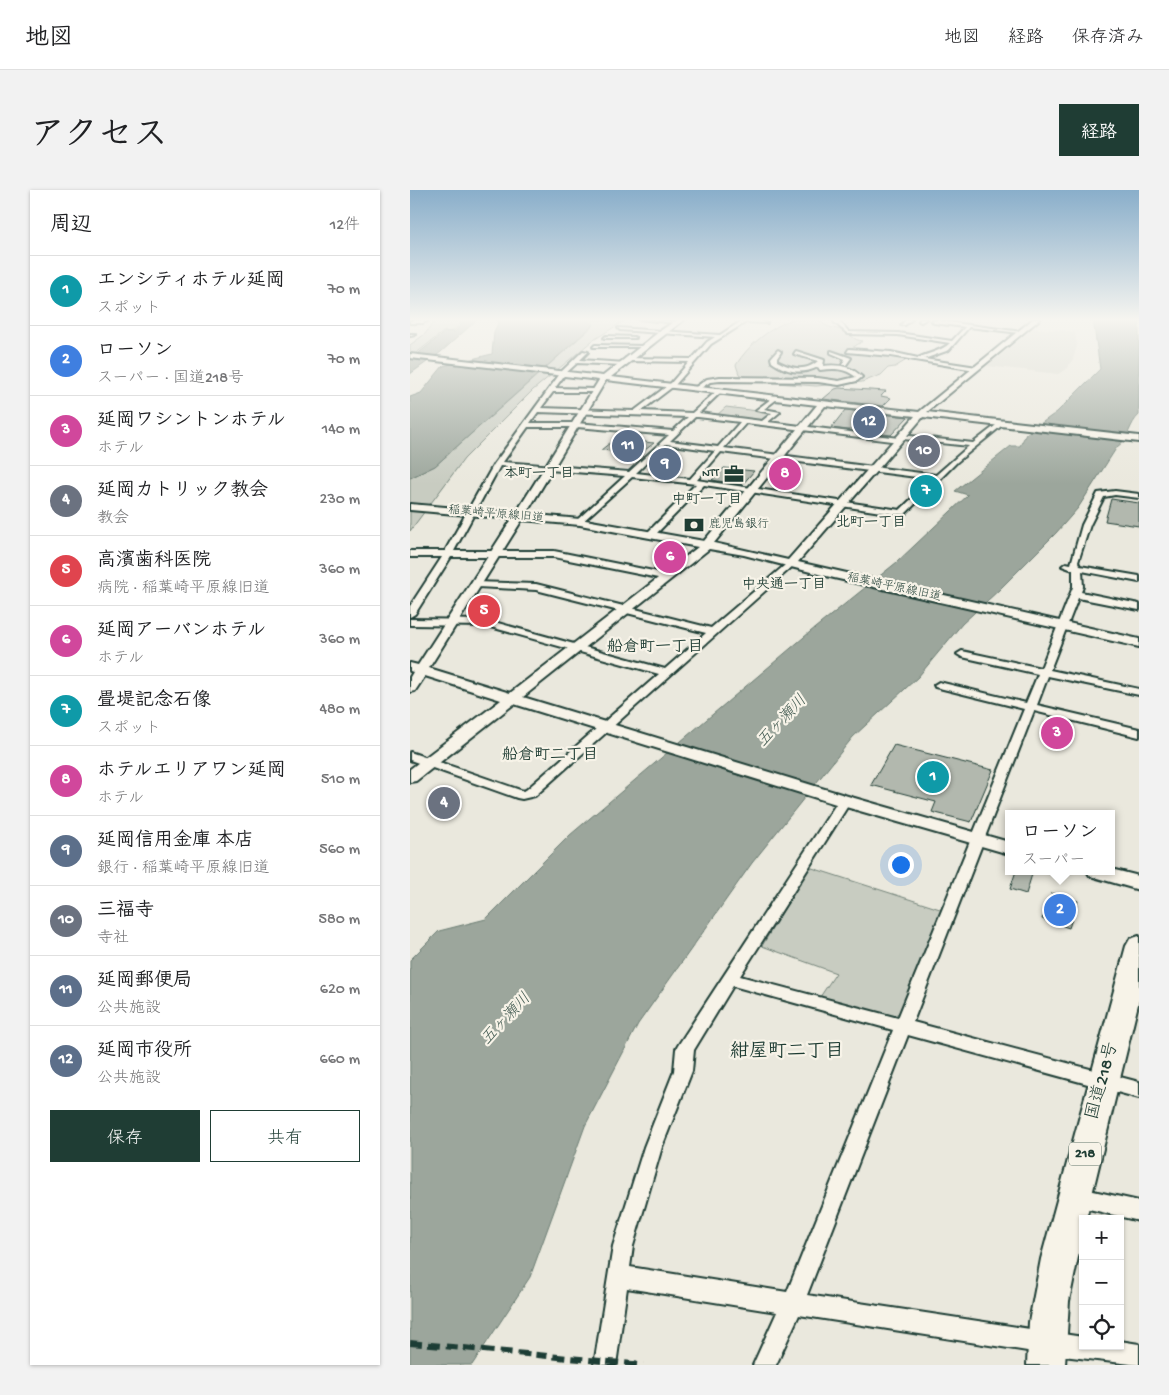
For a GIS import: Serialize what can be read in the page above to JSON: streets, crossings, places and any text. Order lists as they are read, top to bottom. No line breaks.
{"streets":{"highway":["国道218号","218"],"street":["稲葉崎平原線旧道"]},"districts":["本町一丁目","中町一丁目","北町一丁目","中央通一丁目","船倉町一丁目","船倉町二丁目","紺屋町二丁目"],"water":["五ヶ瀬川"],"places":{"office":["NTT"],"bank":["鹿児島銀行"]},"page":{"header":"地図","nav":["地図","経路","保存済み"],"title":"アクセス","buttons":["経路",["保存","共有"]],"heading":["周辺","12件"],"list":[{"mark":"1","name":"エンシティホテル延岡","note":"スポット","value":"70 m"},{"mark":"2","name":"ローソン","note":"スーパー · 国道218号","value":"70 m"},{"mark":"3","name":"延岡ワシントンホテル","note":"ホテル","value":"140 m"},{"mark":"4","name":"延岡カトリック教会","note":"教会","value":"230 m"},{"mark":"5","name":"高濱歯科医院","note":"病院 · 稲葉崎平原線旧道","value":"360 m"},{"mark":"6","name":"延岡アーバンホテル","note":"ホテル","value":"360 m"},{"mark":"7","name":"畳堤記念石像","note":"スポット","value":"480 m"},{"mark":"8","name":"ホテルエリアワン延岡","note":"ホテル","value":"510 m"},{"mark":"9","name":"延岡信用金庫 本店","note":"銀行 · 稲葉崎平原線旧道","value":"560 m"},{"mark":"10","name":"三福寺","note":"寺社","value":"580 m"},{"mark":"11","name":"延岡郵便局","note":"公共施設","value":"620 m"},{"mark":"12","name":"延岡市役所","note":"公共施設","value":"660 m"}],"pins":["12","11","10","9","8","7","6","5","3","1","4","2"],"popup":["ローソン","スーパー"],"map_buttons":["+","−"]}}
